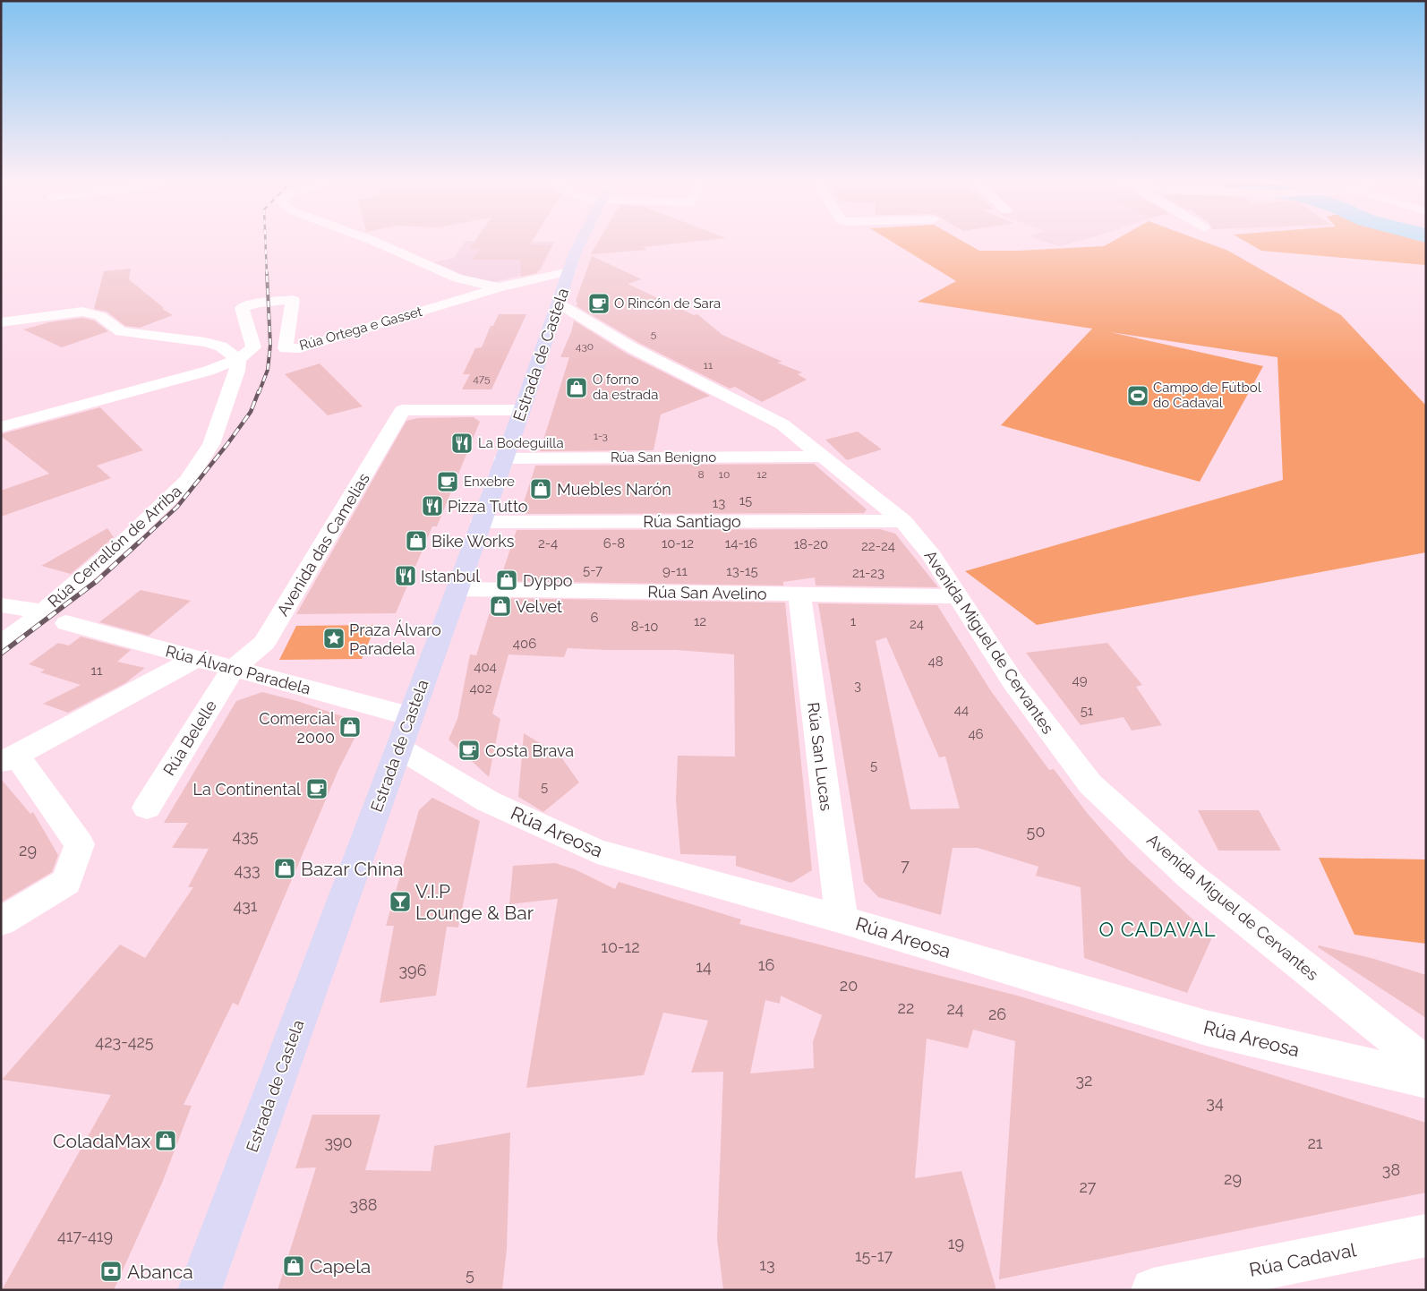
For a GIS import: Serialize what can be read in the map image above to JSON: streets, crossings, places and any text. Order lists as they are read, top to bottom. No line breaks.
{"streets":{"main road":["Estrada de Castela"],"street":["Rúa Ortega e Gasset","Rúa San Benigno","Rúa Santiago","Avenida das Camelias","Rúa Cerrallón de Arriba","Rúa San Avelino","Avenida Miguel de Cervantes","Rúa Álvaro Paradela","Rúa Belelle","Rúa San Lucas","Rúa Areosa","Rúa Cadaval"]},"crossings":[["Rúa Ortega e Gasset","Estrada de Castela"],["Rúa Ortega e Gasset","Rúa Cerrallón de Arriba"],["Estrada de Castela","Rúa San Benigno"],["Estrada de Castela","Rúa Santiago"],["Estrada de Castela","Avenida das Camelias"],["Estrada de Castela","Rúa San Avelino"],["Estrada de Castela","Avenida Miguel de Cervantes"],["Estrada de Castela","Rúa Álvaro Paradela"],["Estrada de Castela","Rúa Areosa"],["Rúa San Benigno","Avenida Miguel de Cervantes"],["Rúa Santiago","Avenida Miguel de Cervantes"],["Avenida das Camelias","Rúa Álvaro Paradela"],["Avenida das Camelias","Rúa Belelle"],["Rúa San Avelino","Avenida Miguel de Cervantes"],["Rúa San Avelino","Rúa San Lucas"],["Rúa Álvaro Paradela","Rúa Belelle"],["Rúa San Lucas","Rúa Areosa"]],"districts":["O CADAVAL"],"places":{"cafe":["O Rincón de Sara","Enxebre","Costa Brava","La Continental"],"shop":["O forno da estrada","Muebles Narón","Bike Works","Dyppo","Velvet","Comercial 2000","Bazar China","ColadaMax","Capela"],"sports":["Campo de Fútbol do Cadaval"],"restaurant":["La Bodeguilla","Pizza Tutto","Istanbul"],"place":["Praza Álvaro Paradela"],"bar":["V.I.P Lounge & Bar"],"bank":["Abanca"]},"house_numbers":["5","430","11","475","1-3","8","10","12","15","13","2-4","6-8","10-12","14-16","18-20","22-24","5-7","9-11","13-15","21-23","6","12","1","24","8-10","406","48","404","11","49","3","402","44","51","46","5","5","50","435","29","7","433","431","10-12","16","14","396","20","22","24","26","423-425","32","34","390","21","38","29","27","388","417-419","19","15-17","13","5"]}
